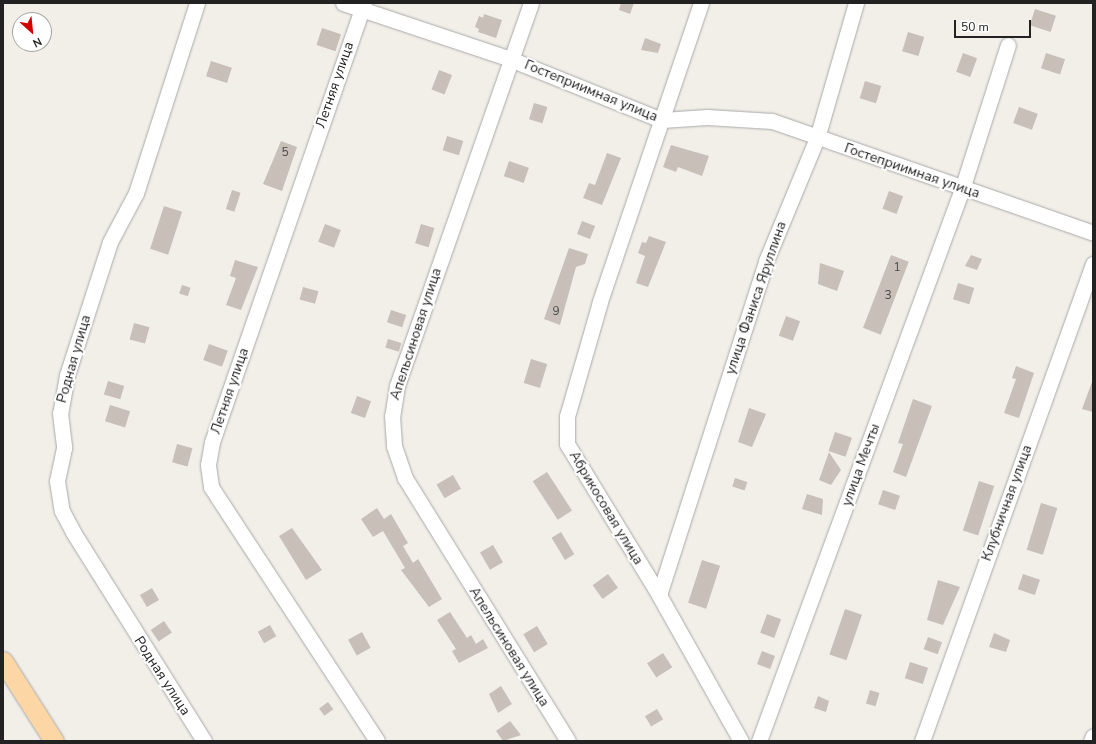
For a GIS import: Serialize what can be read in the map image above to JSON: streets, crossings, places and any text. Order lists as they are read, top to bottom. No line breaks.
{"streets":{"street":["Летняя улица","Гостеприимная улица","улица Фаниса Яруллина","Апельсиновая улица","Родная улица","улица Мечты","Клубничная улица","Абрикосовая улица"]},"crossings":[["Летняя улица","Гостеприимная улица"],["Гостеприимная улица","улица Фаниса Яруллина"],["Гостеприимная улица","Апельсиновая улица"],["Гостеприимная улица","улица Мечты"],["Гостеприимная улица","Абрикосовая улица"],["улица Фаниса Яруллина","Абрикосовая улица"]],"house_numbers":["5","1","3","9"],"scale_bar":"50 m","north":"bottom right"}
